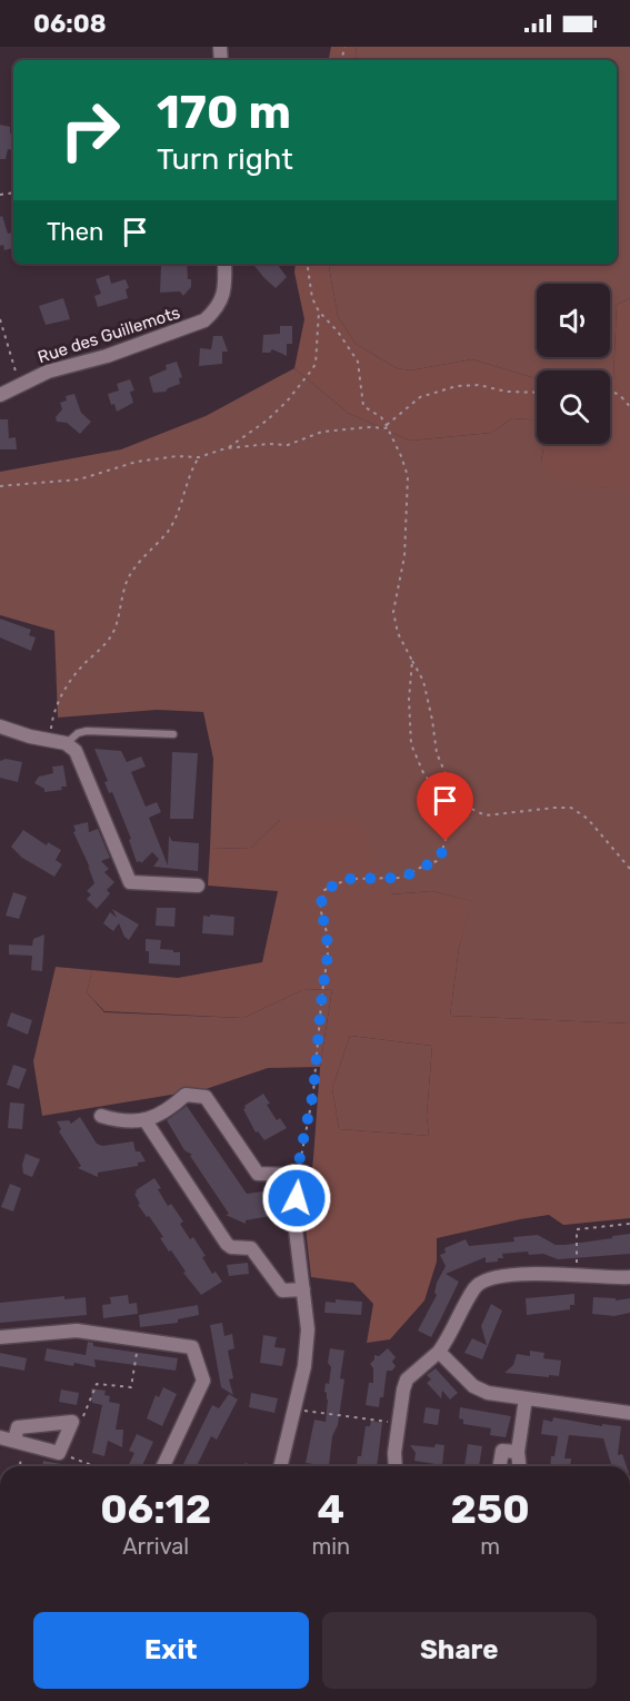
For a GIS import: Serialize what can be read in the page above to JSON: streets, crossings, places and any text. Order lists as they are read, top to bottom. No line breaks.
{"streets":{"street":["Rue des Guillemots"]},"page":{"status":"06:08","turn":["170 m","Turn right"],"then":"Then","eta":["06:12","Arrival","4","min","250","m"],"buttons":["Exit","Share"]}}
